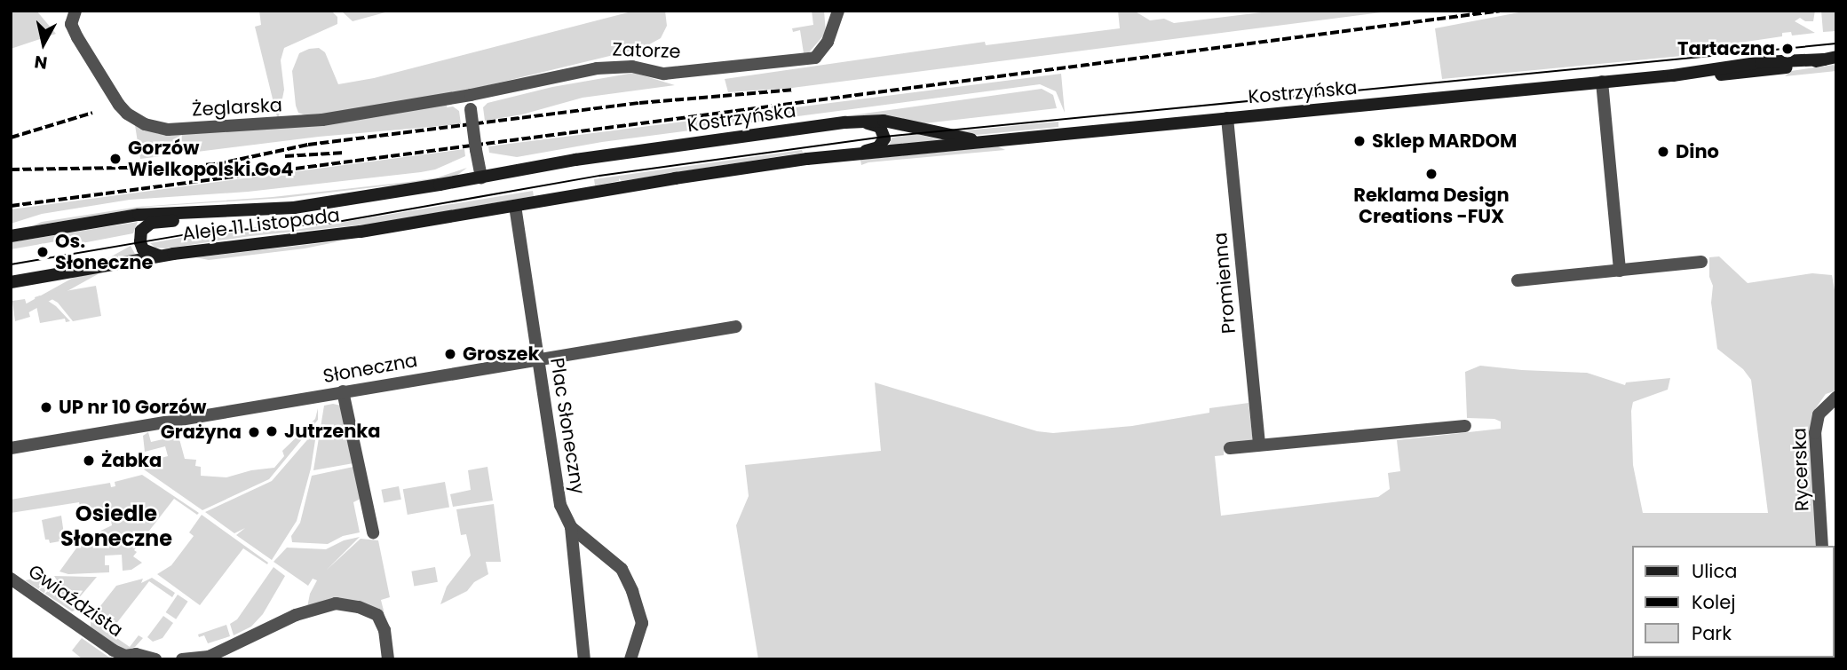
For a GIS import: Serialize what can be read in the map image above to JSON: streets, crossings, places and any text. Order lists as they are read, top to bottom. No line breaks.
{"streets":{"main road":["Kostrzyńska","Aleje 11 Listopada"],"street":["Zatorze","Żeglarska","Promienna","Słoneczna","Plac Słoneczny","Rycerska","Gwiaździsta"]},"crossings":[["Zatorze","Żeglarska"],["Kostrzyńska","Aleje 11 Listopada"],["Kostrzyńska","Promienna"],["Kostrzyńska","Plac Słoneczny"],["Aleje 11 Listopada","Plac Słoneczny"],["Słoneczna","Plac Słoneczny"]],"districts":["Osiedle Słoneczne"],"places":["Tartaczna","Sklep MARDOM","Dino","Gorzów Wielkopolski Go4","Reklama Design Creations -FUX","Os. Słoneczne","Groszek","UP nr 10 Gorzów","Jutrzenka","Grażyna","Żabka"],"legend":["Ulica","Kolej","Park"],"north":"bottom"}
